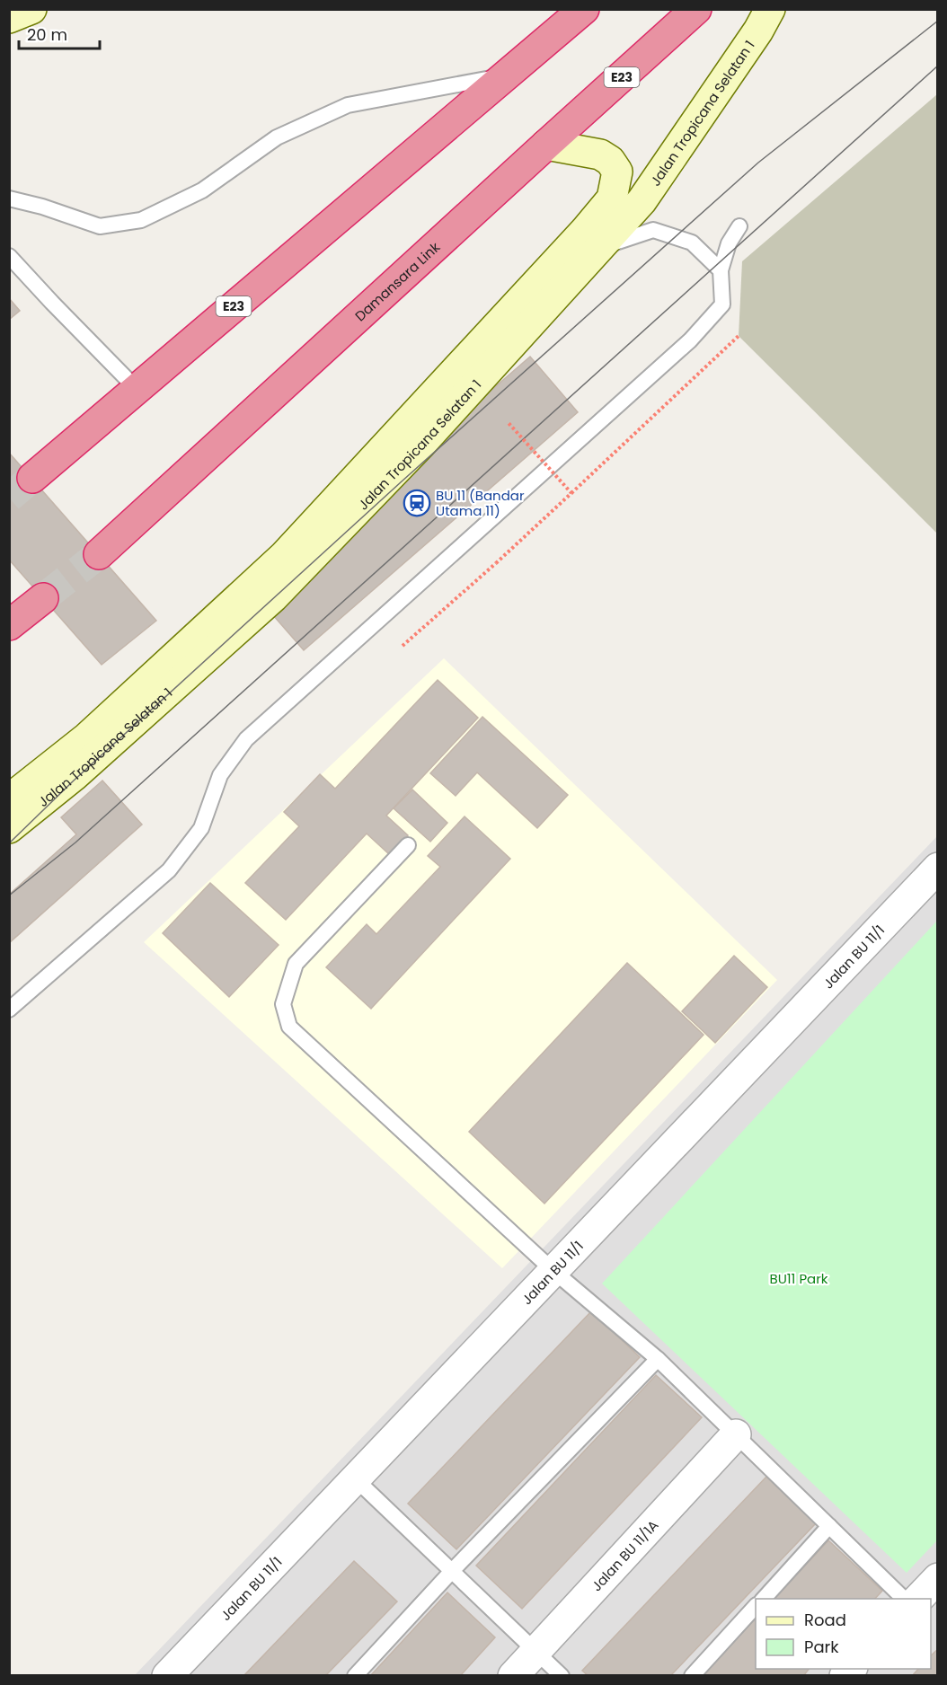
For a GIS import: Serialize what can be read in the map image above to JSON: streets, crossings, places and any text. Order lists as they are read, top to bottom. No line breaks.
{"streets":{"highway":["E23","Damansara Link"],"street":["Jalan Tropicana Selatan 1","Jalan BU 11/1","Jalan BU 11/1A"]},"crossings":[["Jalan Tropicana Selatan 1","Damansara Link"]],"parks":["BU11 Park"],"places":{"station":["BU 11 (Bandar Utama 11)"]},"legend":["Road","Park"],"scale_bar":"20 m"}
